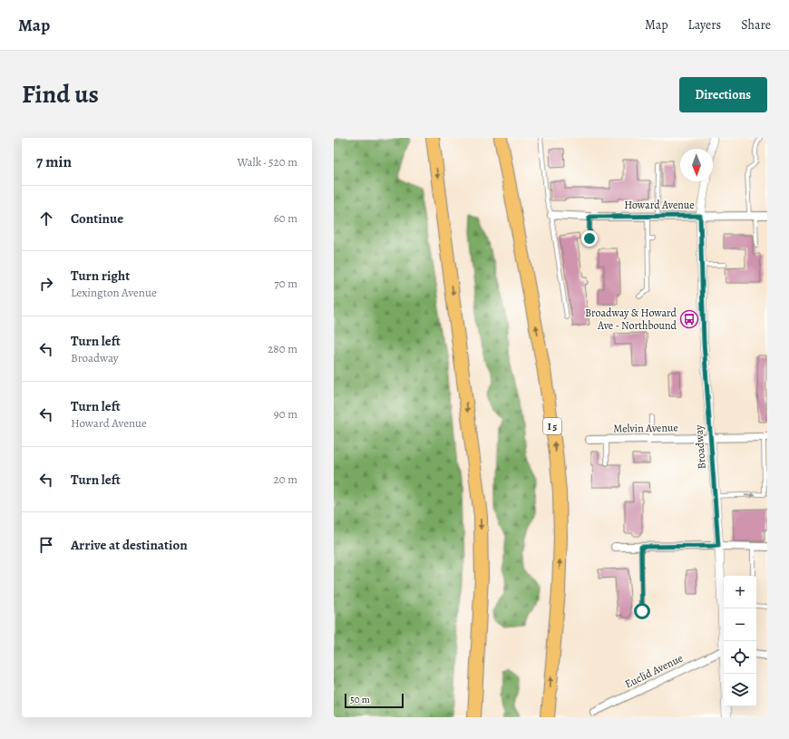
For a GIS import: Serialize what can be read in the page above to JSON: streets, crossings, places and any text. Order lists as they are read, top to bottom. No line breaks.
{"streets":{"highway":["I 5"],"street":["Howard Avenue","Melvin Avenue","Broadway","Euclid Avenue"]},"crossings":[["Howard Avenue","Broadway"],["Melvin Avenue","Broadway"]],"places":{"bus stop":["Broadway & Howard Ave - Northbound"]},"scale_bar":"50 m","north":"bottom","page":{"header":"Map","nav":["Map","Layers","Share"],"title":"Find us","buttons":"Directions","heading":["7 min","Walk · 520 m"],"list":[["Continue","60 m"],["Turn right","Lexington Avenue","70 m"],["Turn left","Broadway","280 m"],["Turn left","Howard Avenue","90 m"],["Turn left","20 m"],"Arrive at destination"],"map_buttons":["+","−"],"scale":"50 m"}}
